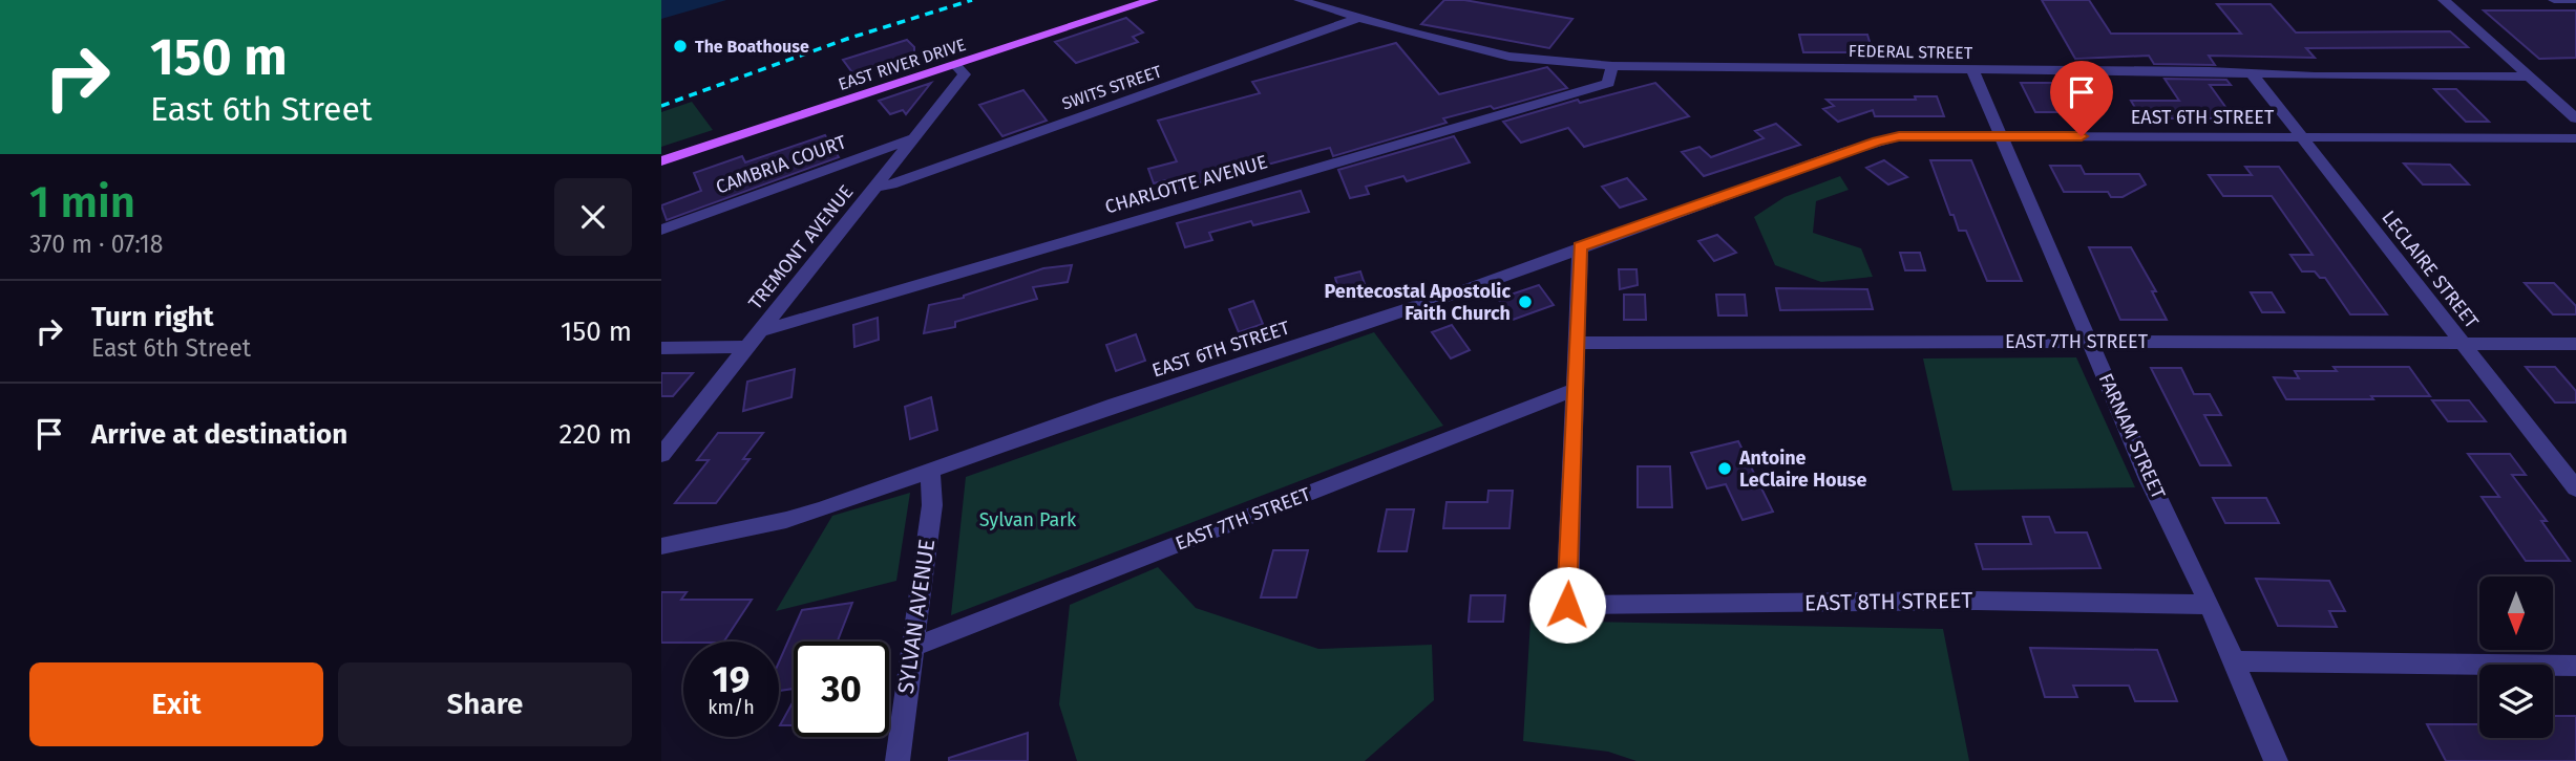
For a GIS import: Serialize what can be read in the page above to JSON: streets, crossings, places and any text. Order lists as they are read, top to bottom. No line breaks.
{"streets":{"main road":["EAST RIVER DRIVE"],"street":["FEDERAL STREET","SWITS STREET","EAST 6TH STREET","CAMBRIA COURT","CHARLOTTE AVENUE","TREMONT AVENUE","LECLAIRE STREET","EAST 7TH STREET","FARNAM STREET","EAST 8TH STREET","SYLVAN AVENUE"]},"crossings":[["FEDERAL STREET","SWITS STREET"],["FEDERAL STREET","CHARLOTTE AVENUE"],["FEDERAL STREET","LECLAIRE STREET"],["FEDERAL STREET","FARNAM STREET"],["EAST RIVER DRIVE","TREMONT AVENUE"],["SWITS STREET","TREMONT AVENUE"],["EAST 6TH STREET","LECLAIRE STREET"],["EAST 6TH STREET","FARNAM STREET"],["EAST 6TH STREET","SYLVAN AVENUE"],["CAMBRIA COURT","TREMONT AVENUE"],["CHARLOTTE AVENUE","TREMONT AVENUE"],["LECLAIRE STREET","EAST 7TH STREET"],["EAST 7TH STREET","FARNAM STREET"],["EAST 7TH STREET","EAST 8TH STREET"],["EAST 7TH STREET","SYLVAN AVENUE"],["FARNAM STREET","EAST 8TH STREET"]],"parks":["Sylvan Park"],"places":["The Boathouse","Pentecostal Apostolic Faith Church","Antoine LeClaire House"],"north":"bottom","page":{"turn":["150 m","East 6th Street"],"heading":["1 min","370 m · 07:18"],"list":[{"name":"Turn right","note":"East 6th Street","value":"150 m"},{"name":"Arrive at destination","value":"220 m"}],"speed":"19 km/h","limit":"30","buttons":["Exit","Share"]}}
